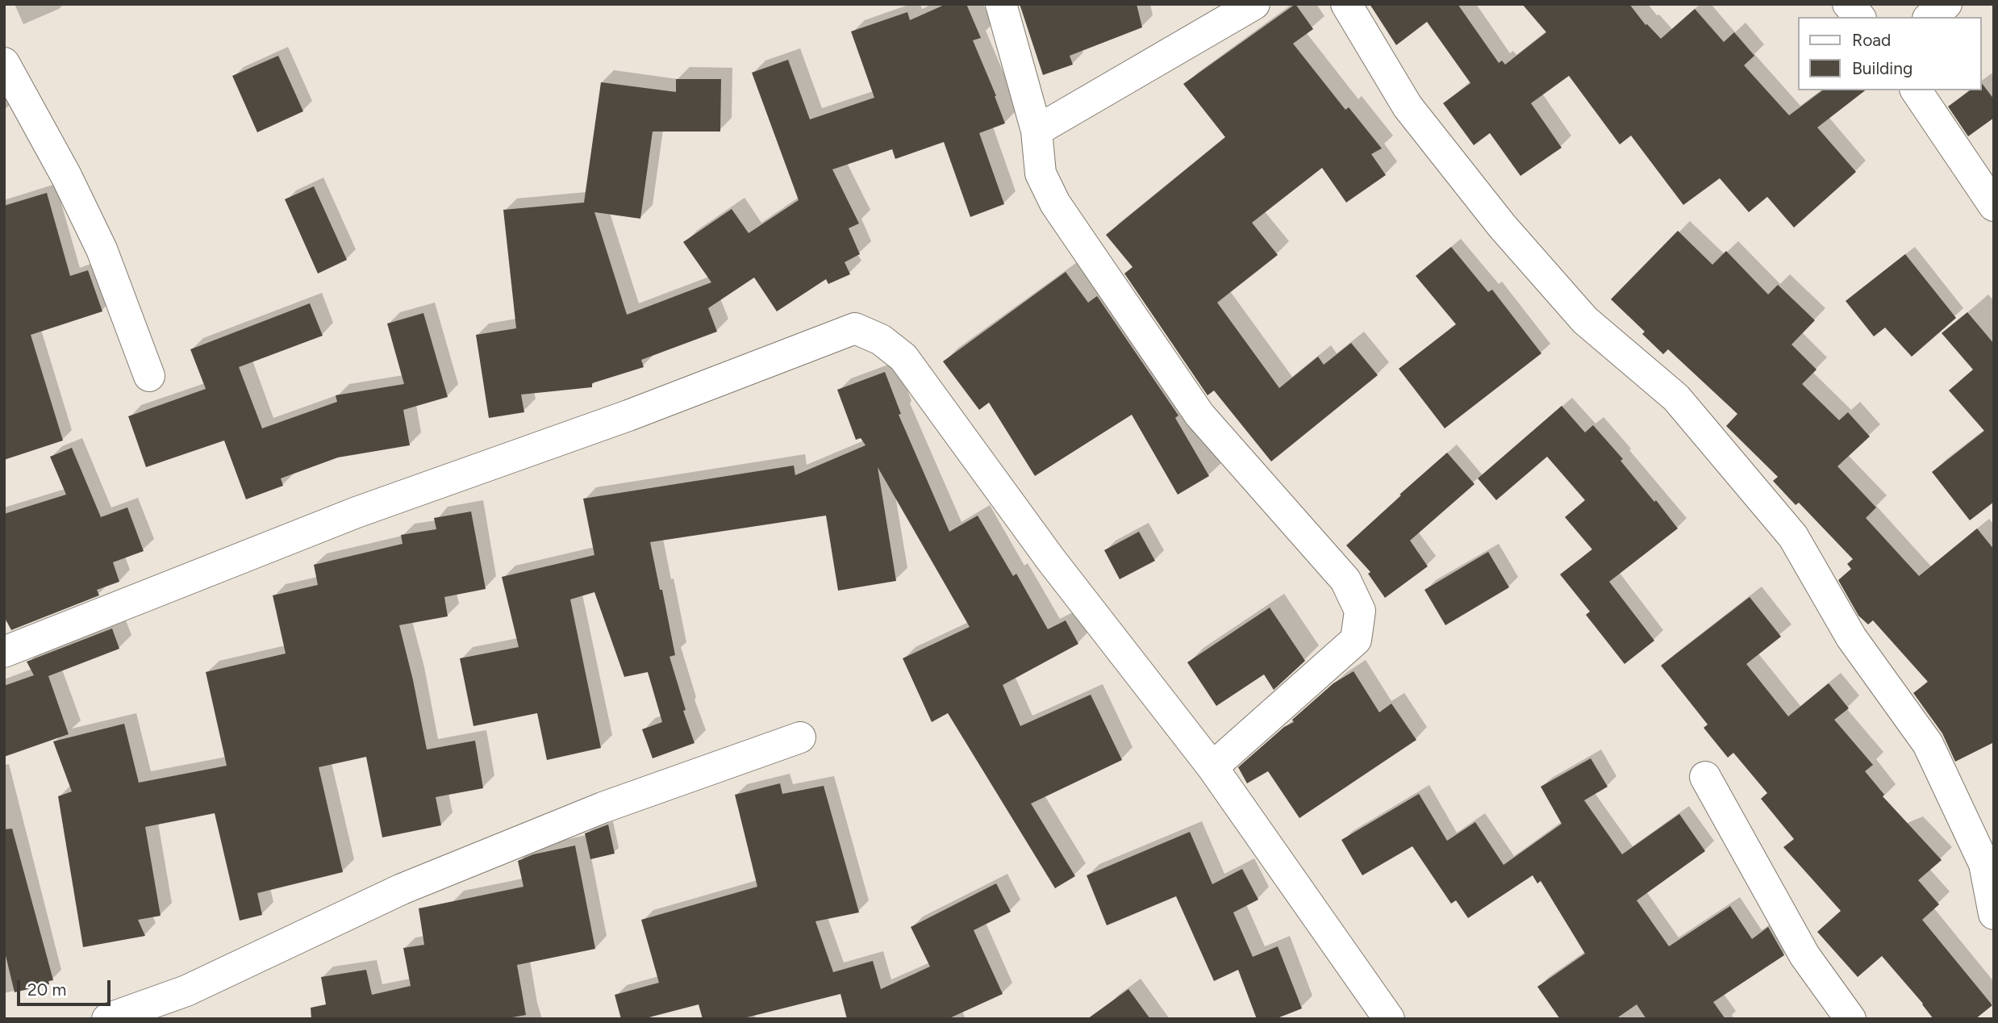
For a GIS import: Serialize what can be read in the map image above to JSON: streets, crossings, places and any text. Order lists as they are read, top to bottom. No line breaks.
{"legend":["Road","Building"],"scale_bar":"20 m"}
